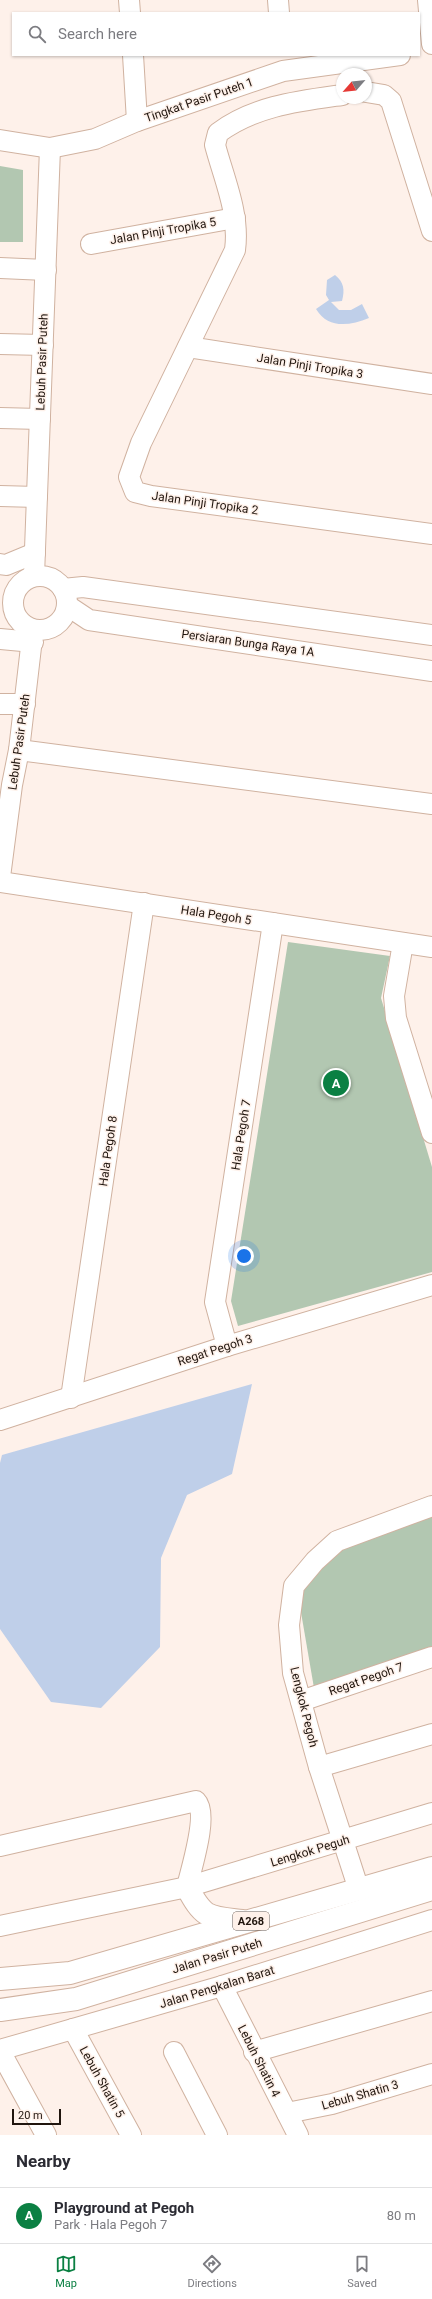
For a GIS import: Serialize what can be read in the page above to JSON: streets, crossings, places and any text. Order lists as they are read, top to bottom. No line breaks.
{"streets":{"main road":["A268","Jalan Pasir Puteh"],"street":["Tingkat Pasir Puteh 1","Jalan Pinji Tropika 5","Lebuh Pasir Puteh","Jalan Pinji Tropika 3","Jalan Pinji Tropika 2","Persiaran Bunga Raya 1A","Hala Pegoh 5","Hala Pegoh 7","Hala Pegoh 8","Regat Pegoh 3","Regat Pegoh 7","Lengkok Pegoh","Lengkok Peguh","Jalan Pengkalan Barat","Lebuh Shatin 4","Lebuh Shatin 5","Lebuh Shatin 3"]},"crossings":[["Tingkat Pasir Puteh 1","Lebuh Pasir Puteh"],["Lebuh Pasir Puteh","Persiaran Bunga Raya 1A"],["Jalan Pinji Tropika 3","Jalan Pinji Tropika 2"],["Hala Pegoh 5","Hala Pegoh 7"],["Hala Pegoh 5","Hala Pegoh 8"],["Hala Pegoh 7","Regat Pegoh 3"],["Hala Pegoh 8","Regat Pegoh 3"],["Regat Pegoh 7","Lengkok Pegoh"],["Lengkok Pegoh","Lengkok Peguh"],["Lengkok Pegoh","Jalan Pasir Puteh"],["Jalan Pengkalan Barat","Lebuh Shatin 4"],["Jalan Pengkalan Barat","Lebuh Shatin 5"],["Lebuh Shatin 4","Lebuh Shatin 3"]],"scale_bar":"20 m","north":"bottom left","page":{"search":"Search here","pins":"A","scale":"20 m","heading":"Nearby","list":[{"mark":"A","name":"Playground at Pegoh","note":"Park · Hala Pegoh 7","value":"80 m"}],"nav":["Map","Directions","Saved"]}}
